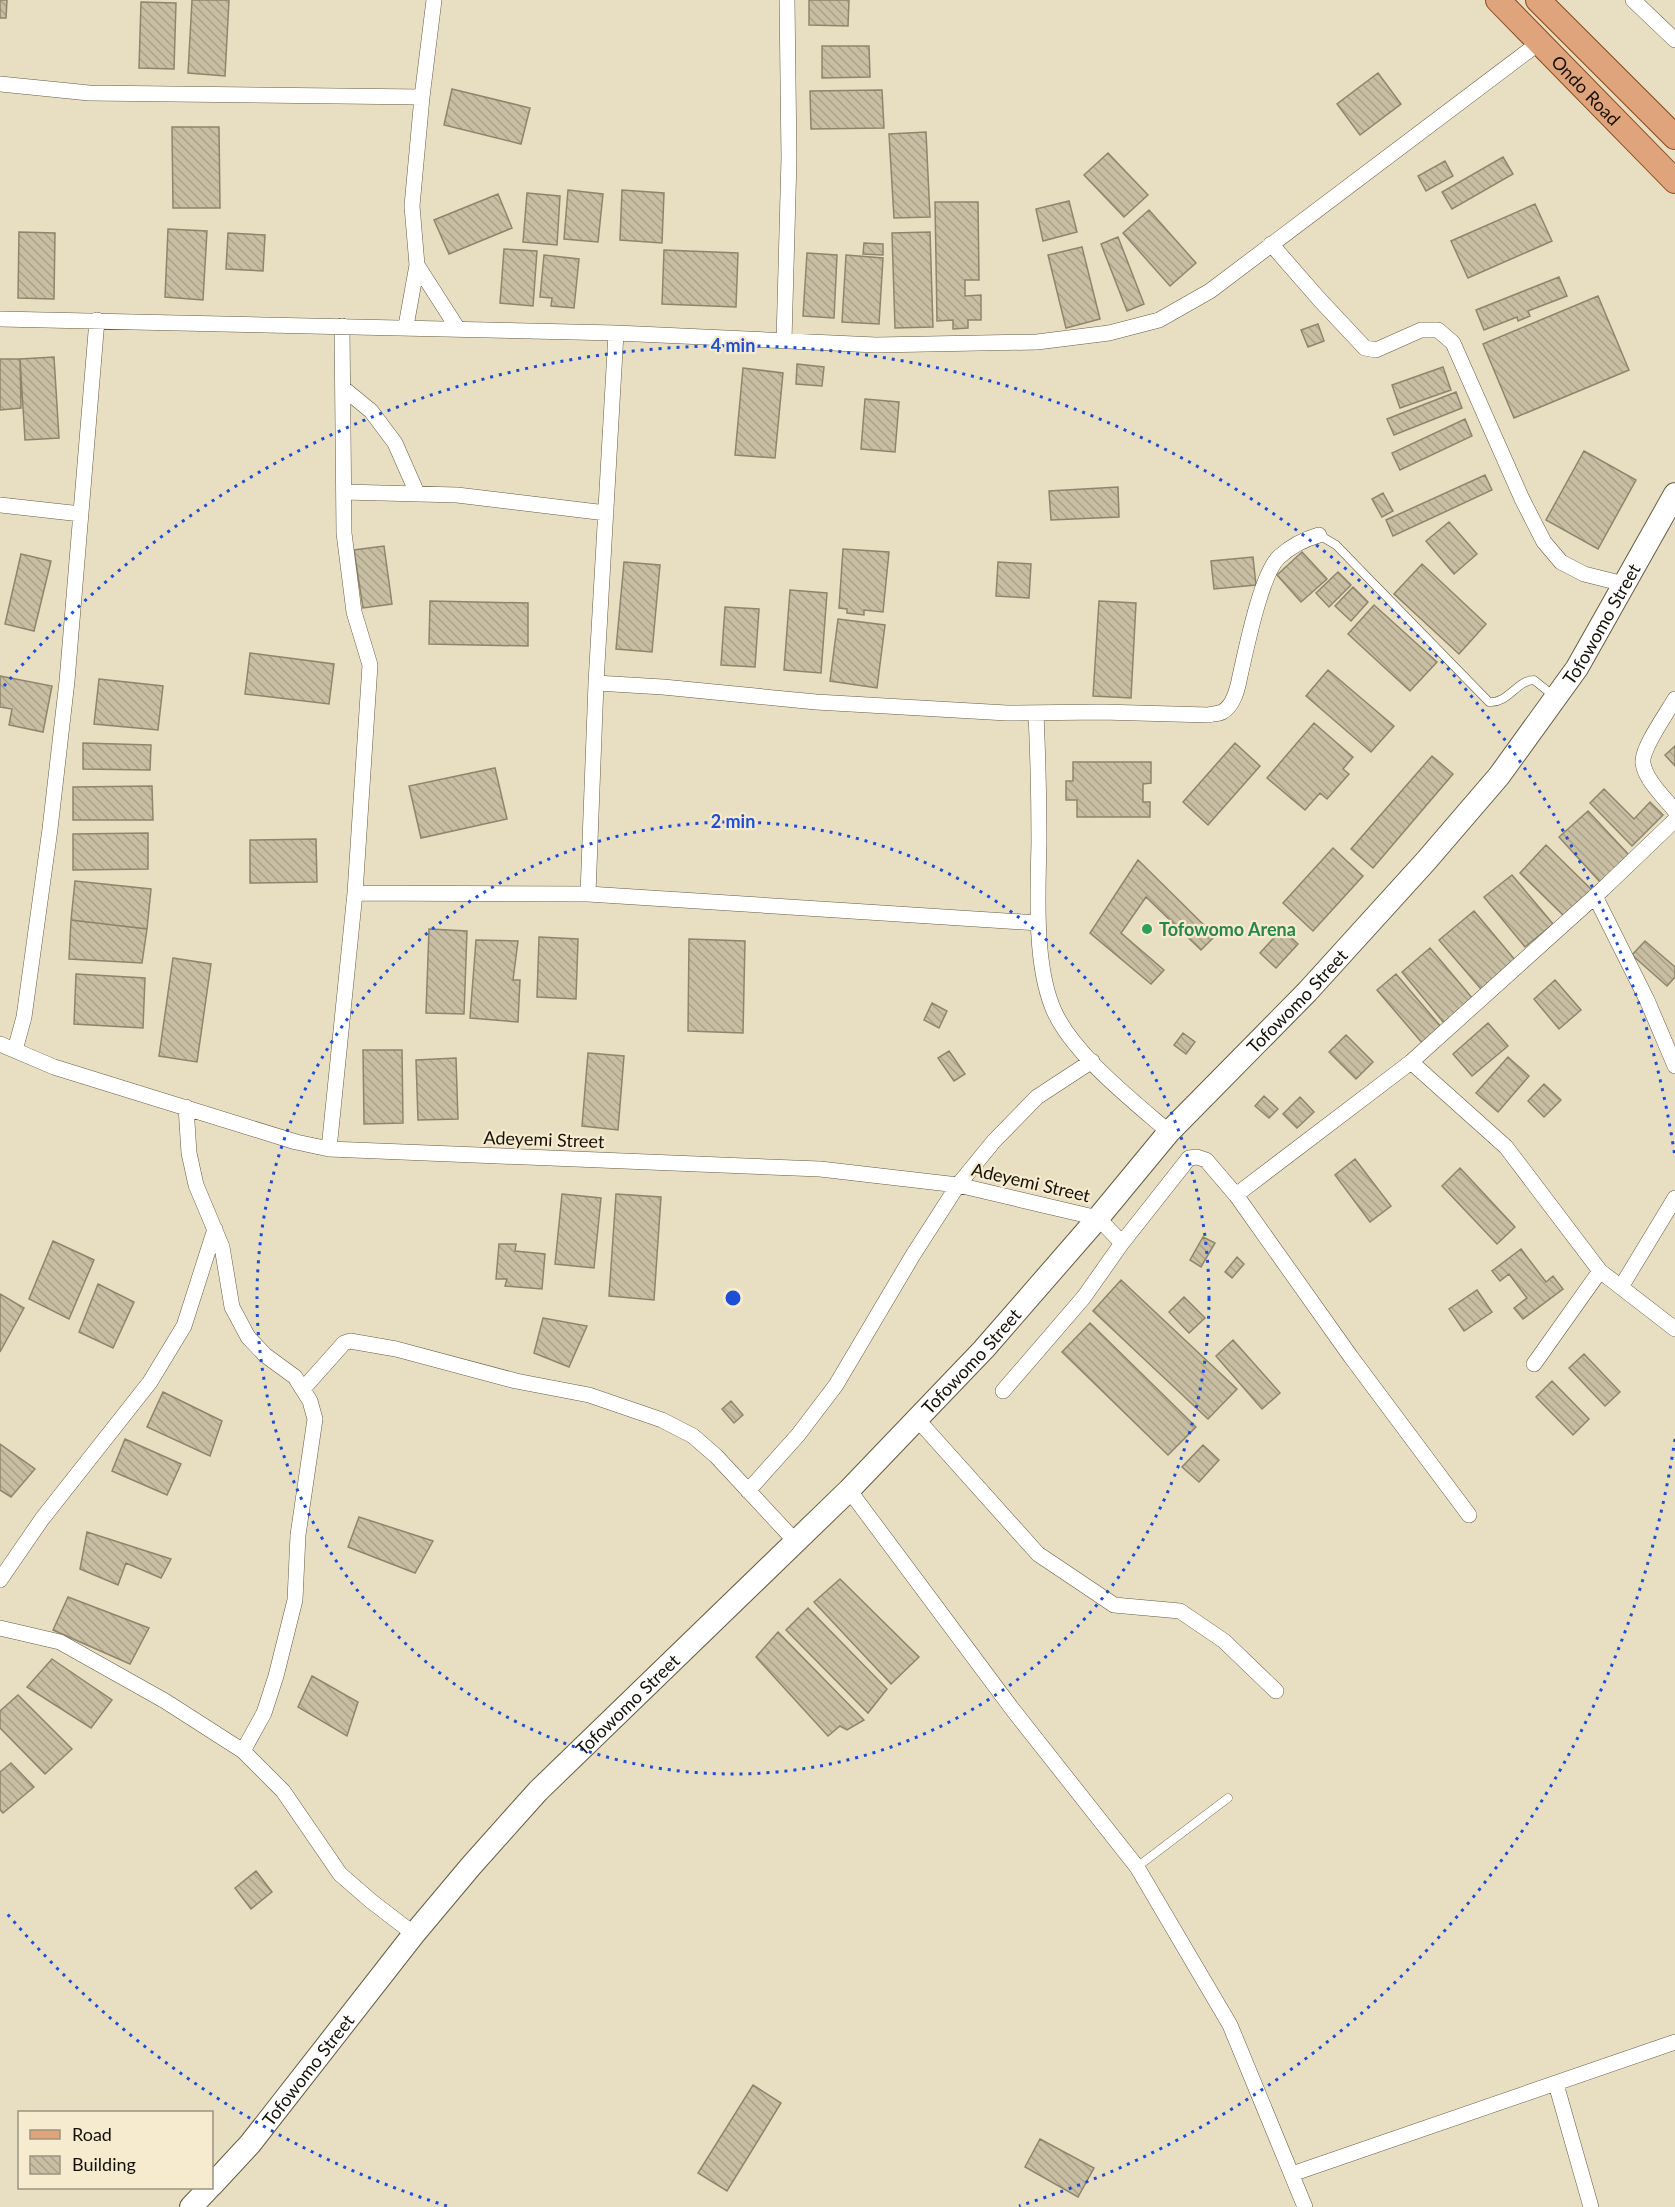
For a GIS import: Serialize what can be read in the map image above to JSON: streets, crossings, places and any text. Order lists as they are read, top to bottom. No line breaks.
{"streets":{"main road":["Ondo Road"],"street":["Tofowomo Street","Adeyemi Street"]},"crossings":[["Tofowomo Street","Adeyemi Street"]],"places":["Tofowomo Arena"],"legend":["Road","Building"],"rings":["4 min","2 min"]}
